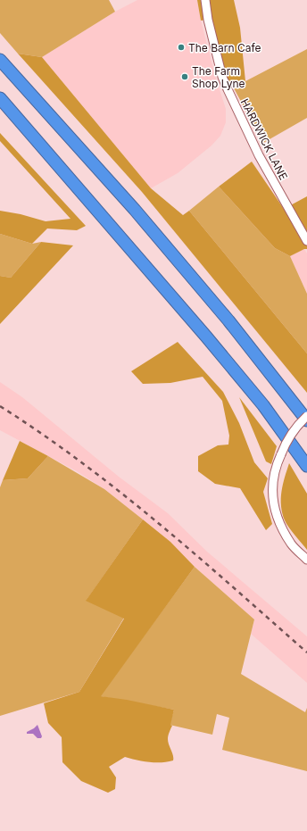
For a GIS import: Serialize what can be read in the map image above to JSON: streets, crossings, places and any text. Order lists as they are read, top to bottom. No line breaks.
{"streets":{"street":["HARDWICK LANE"]},"places":["The Barn Cafe","The Farm Shop Lyne"]}
